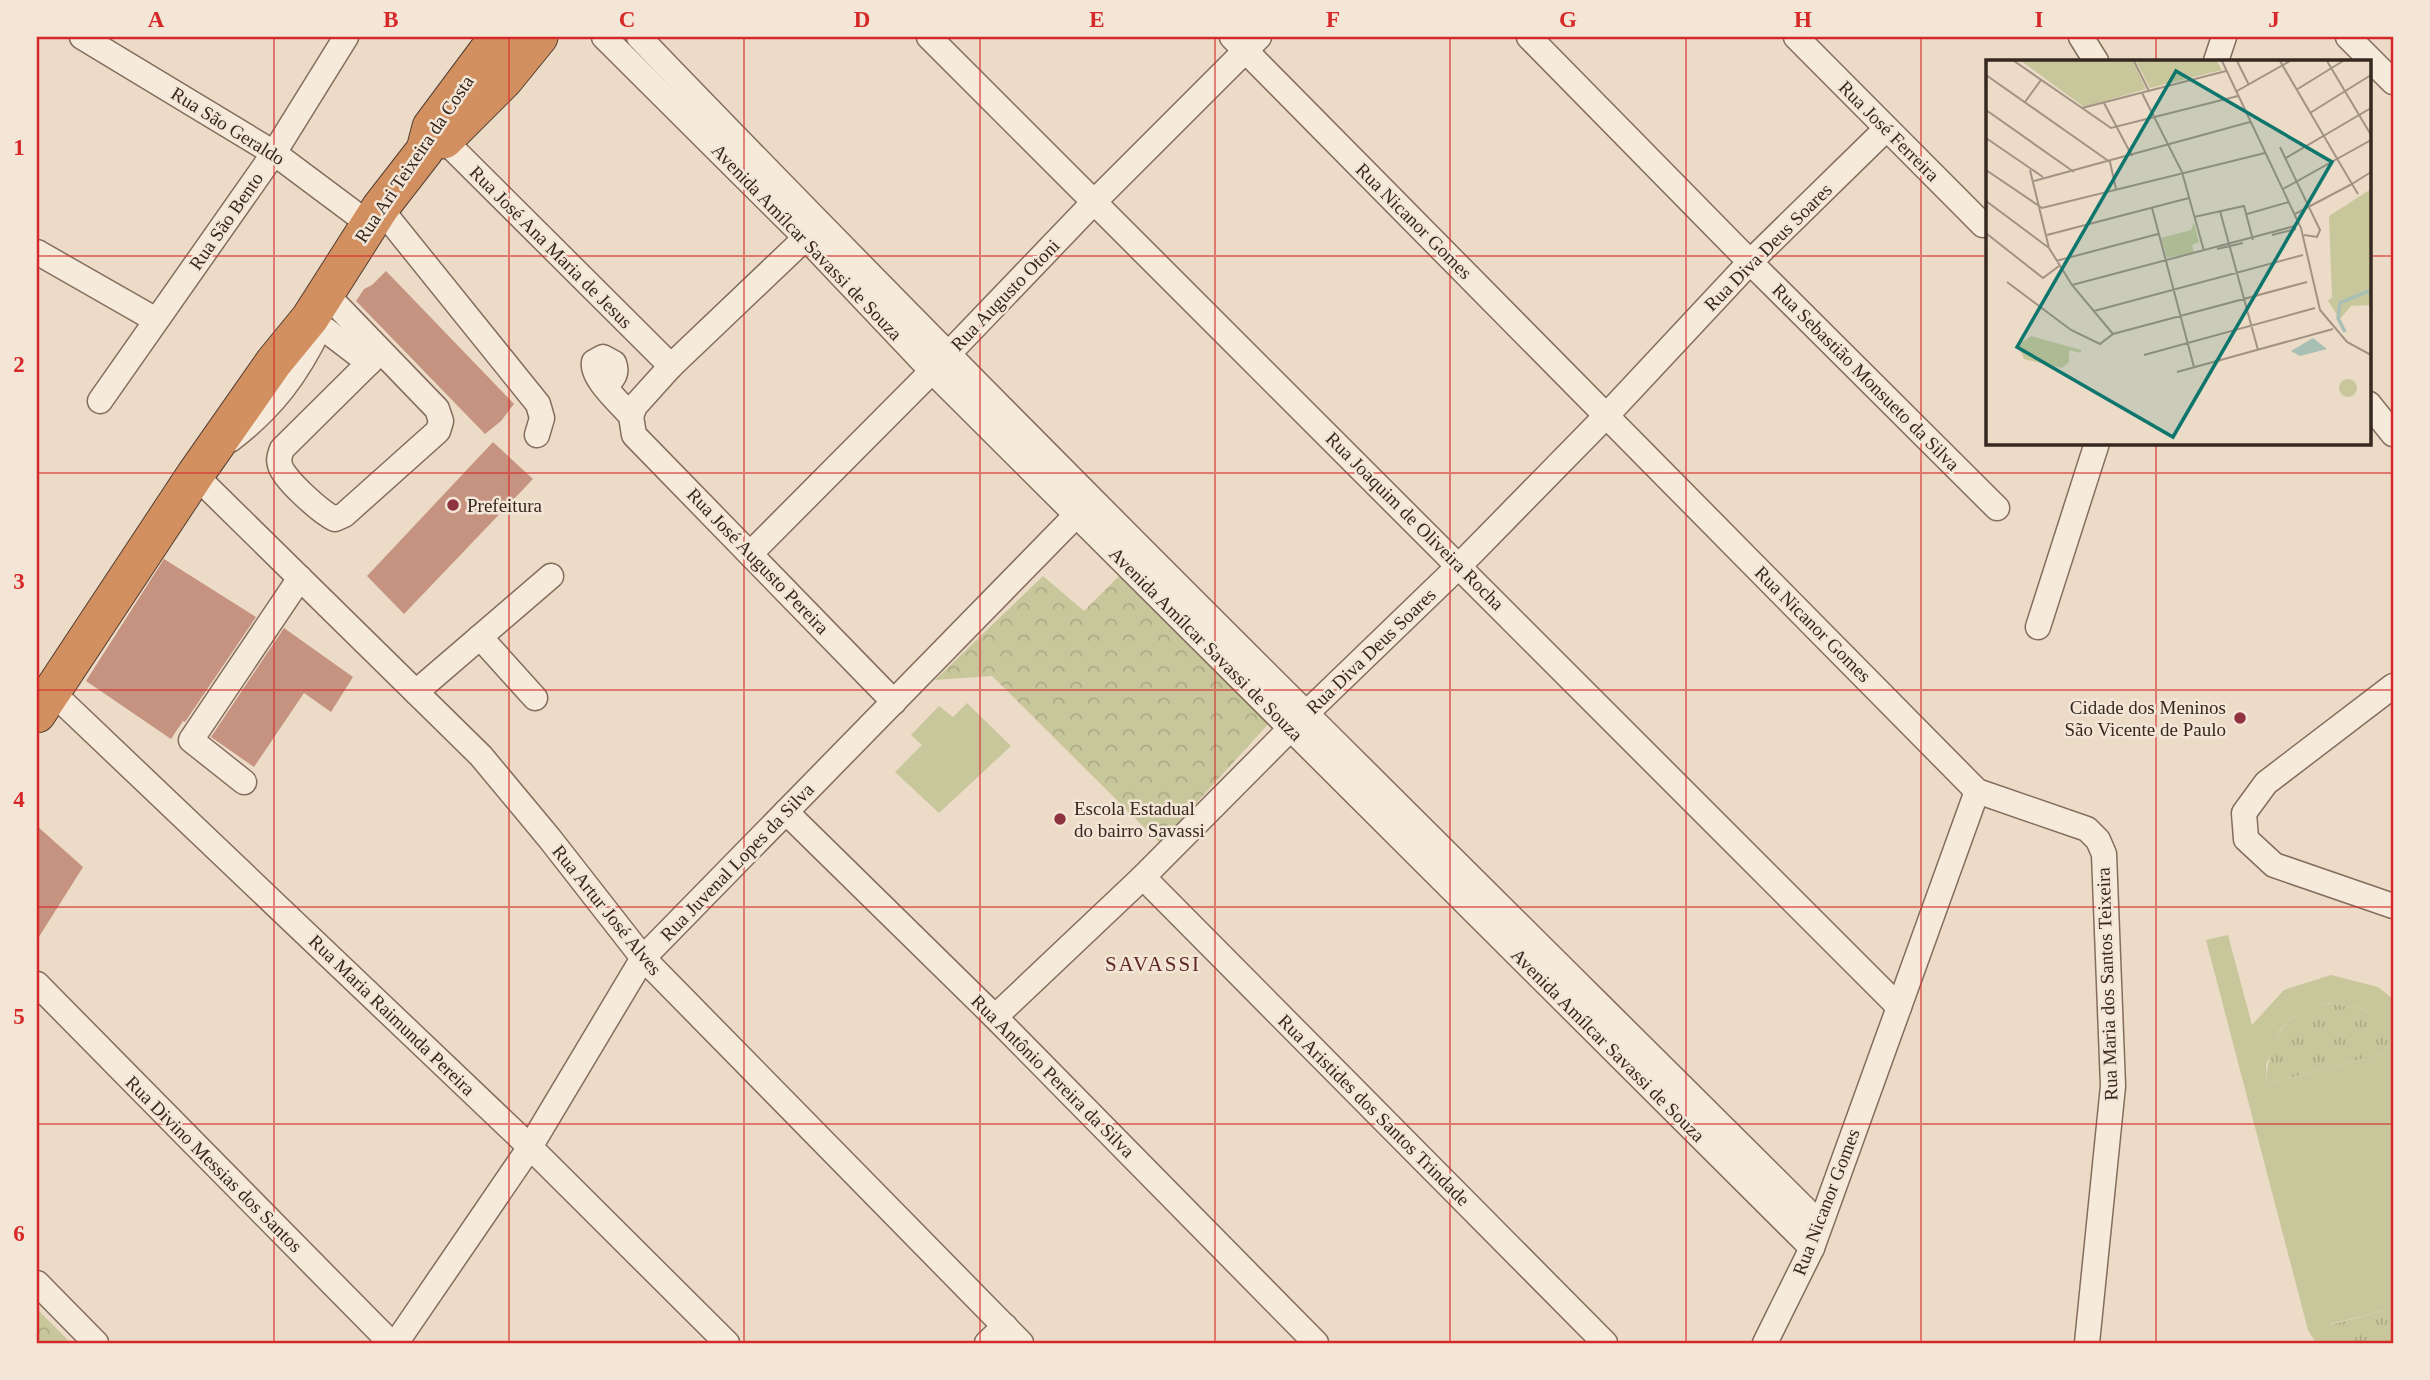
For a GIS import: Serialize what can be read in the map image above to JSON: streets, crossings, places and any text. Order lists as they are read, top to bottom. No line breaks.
{"streets":{"highway":["Rua Ari Teixeira da Costa"],"street":["Rua São Geraldo","Rua José Ferreira","Rua São Bento","Rua Nicanor Gomes","Avenida Amílcar Savassi de Souza","Rua José Ana Maria de Jesus","Rua Diva Deus Soares","Rua Augusto Otoni","Rua Sebastião Monsueto da Silva","Rua Joaquim de Oliveira Rocha","Rua José Augusto Pereira","Rua Juvenal Lopes da Silva","Rua Artur José Alves","Rua Maria dos Santos Teixeira","Rua Maria Raimunda Pereira","Rua Antônio Pereira da Silva","Rua Aristides dos Santos Trindade","Rua Divino Messias dos Santos"]},"crossings":[["Rua São Geraldo","Rua Ari Teixeira da Costa"],["Rua São Geraldo","Rua São Bento"],["Rua José Ferreira","Rua Diva Deus Soares"],["Rua Ari Teixeira da Costa","Rua José Ana Maria de Jesus"],["Rua Ari Teixeira da Costa","Rua Artur José Alves"],["Rua Ari Teixeira da Costa","Rua Maria Raimunda Pereira"],["Rua Nicanor Gomes","Avenida Amílcar Savassi de Souza"],["Rua Nicanor Gomes","Rua Diva Deus Soares"],["Rua Nicanor Gomes","Rua Augusto Otoni"],["Rua Nicanor Gomes","Rua Joaquim de Oliveira Rocha"],["Rua Nicanor Gomes","Rua Maria dos Santos Teixeira"],["Avenida Amílcar Savassi de Souza","Rua Diva Deus Soares"],["Avenida Amílcar Savassi de Souza","Rua Augusto Otoni"],["Avenida Amílcar Savassi de Souza","Rua Juvenal Lopes da Silva"],["Rua Diva Deus Soares","Rua Sebastião Monsueto da Silva"],["Rua Diva Deus Soares","Rua Joaquim de Oliveira Rocha"],["Rua Diva Deus Soares","Rua Antônio Pereira da Silva"],["Rua Diva Deus Soares","Rua Aristides dos Santos Trindade"],["Rua Augusto Otoni","Rua Joaquim de Oliveira Rocha"],["Rua Augusto Otoni","Rua José Augusto Pereira"],["Rua José Augusto Pereira","Rua Juvenal Lopes da Silva"],["Rua Juvenal Lopes da Silva","Rua Artur José Alves"],["Rua Juvenal Lopes da Silva","Rua Maria Raimunda Pereira"],["Rua Juvenal Lopes da Silva","Rua Antônio Pereira da Silva"],["Rua Juvenal Lopes da Silva","Rua Divino Messias dos Santos"]],"districts":["SAVASSI"],"places":["Prefeitura","Cidade dos Meninos São Vicente de Paulo","Escola Estadual do bairro Savassi"],"grid":{"columns":["A","B","C","D","E","F","G","H","I","J"],"rows":["1","2","3","4","5","6"]}}
